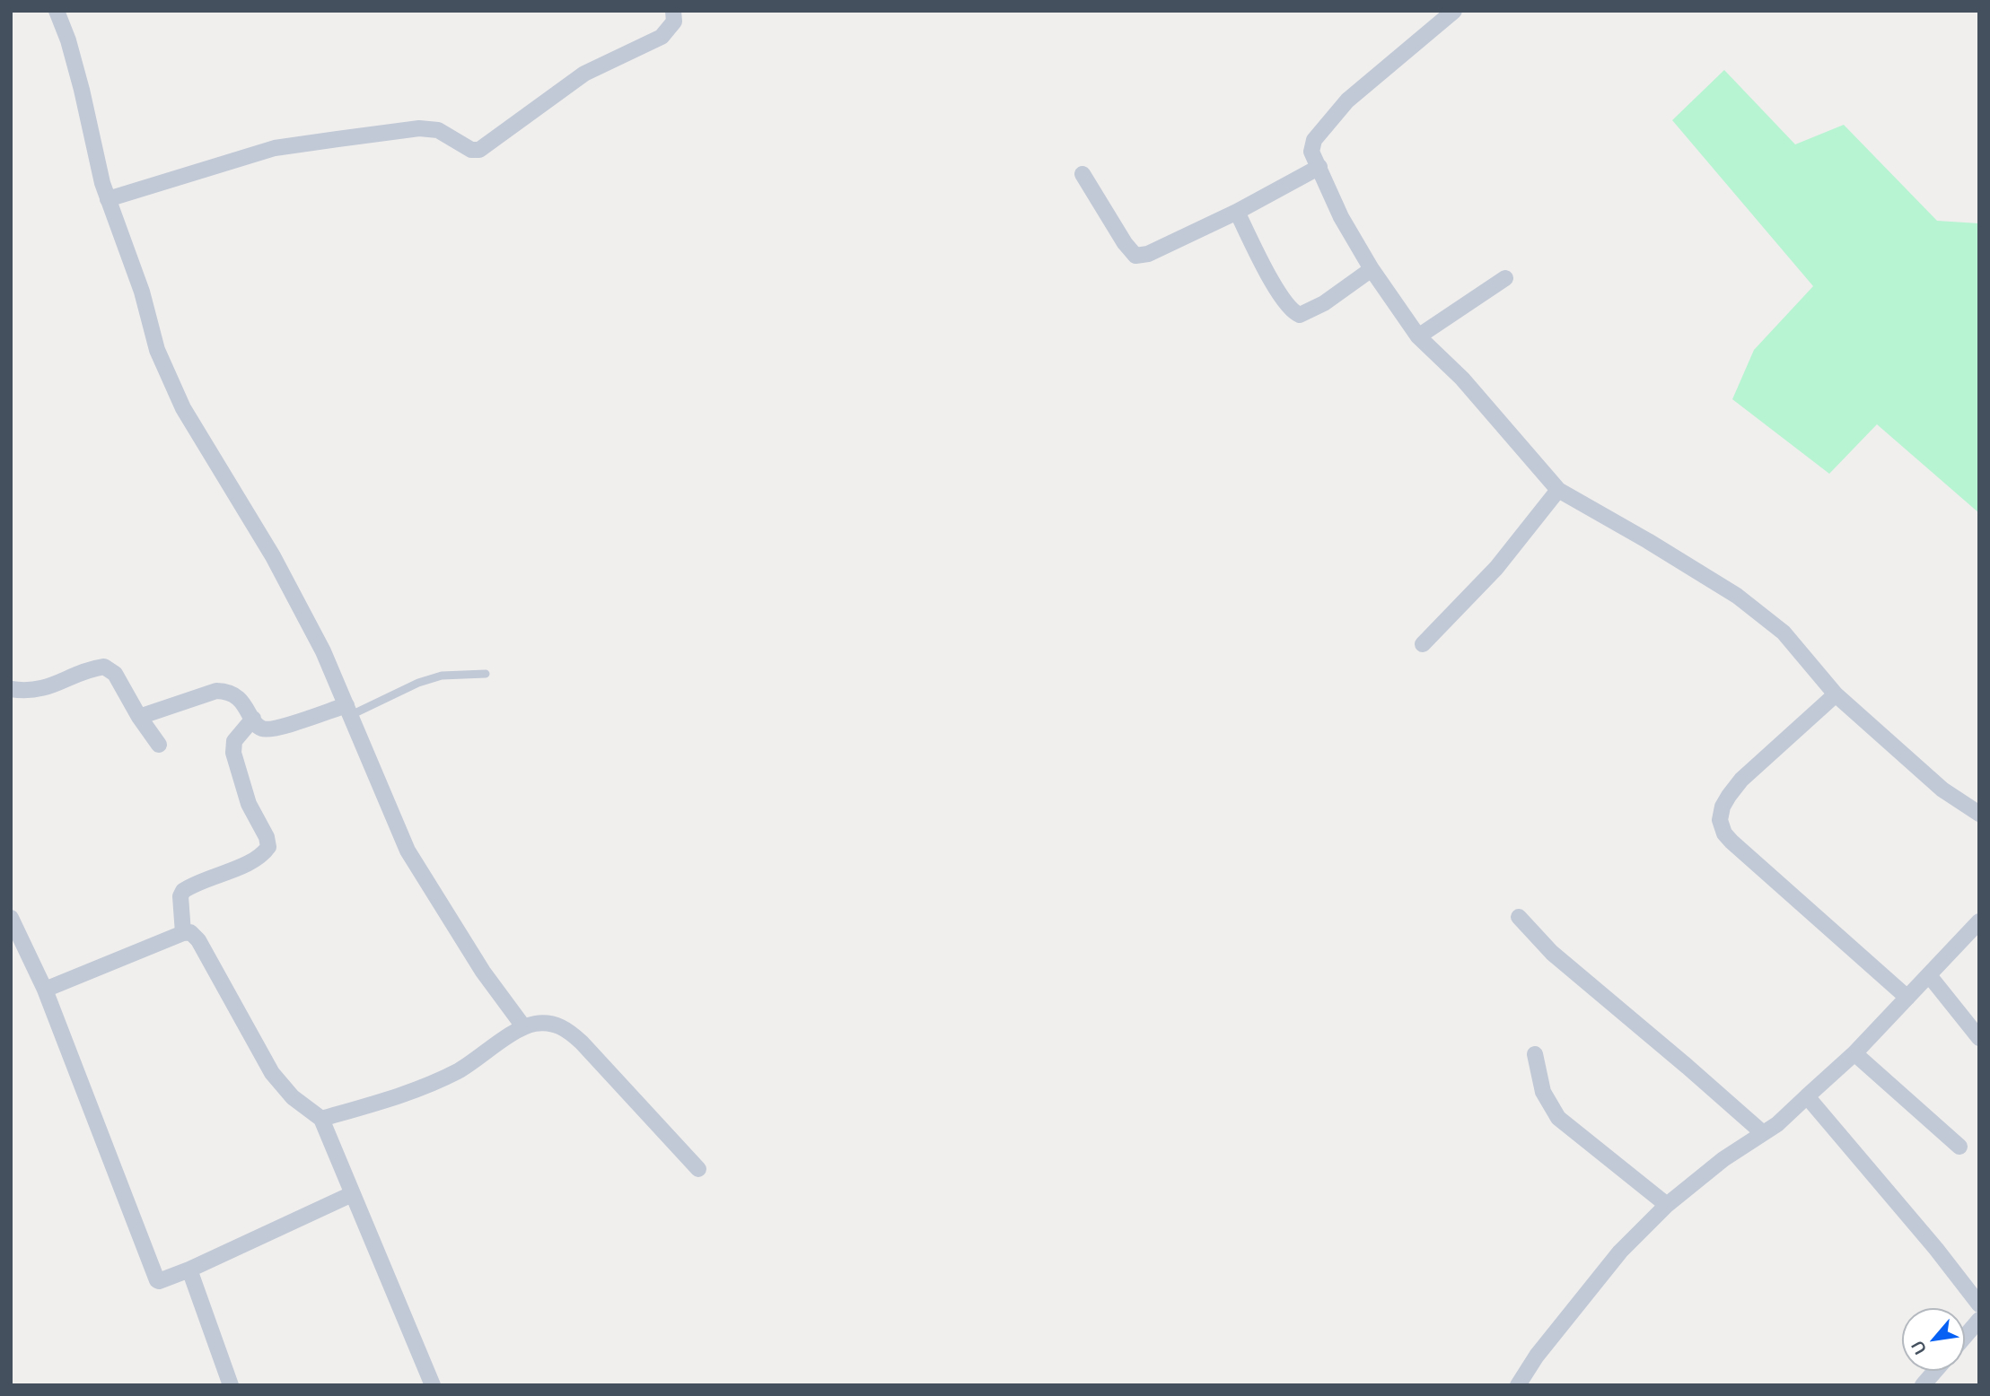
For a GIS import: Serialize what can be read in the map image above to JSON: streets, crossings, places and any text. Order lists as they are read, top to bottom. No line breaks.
{"north":"bottom left"}
